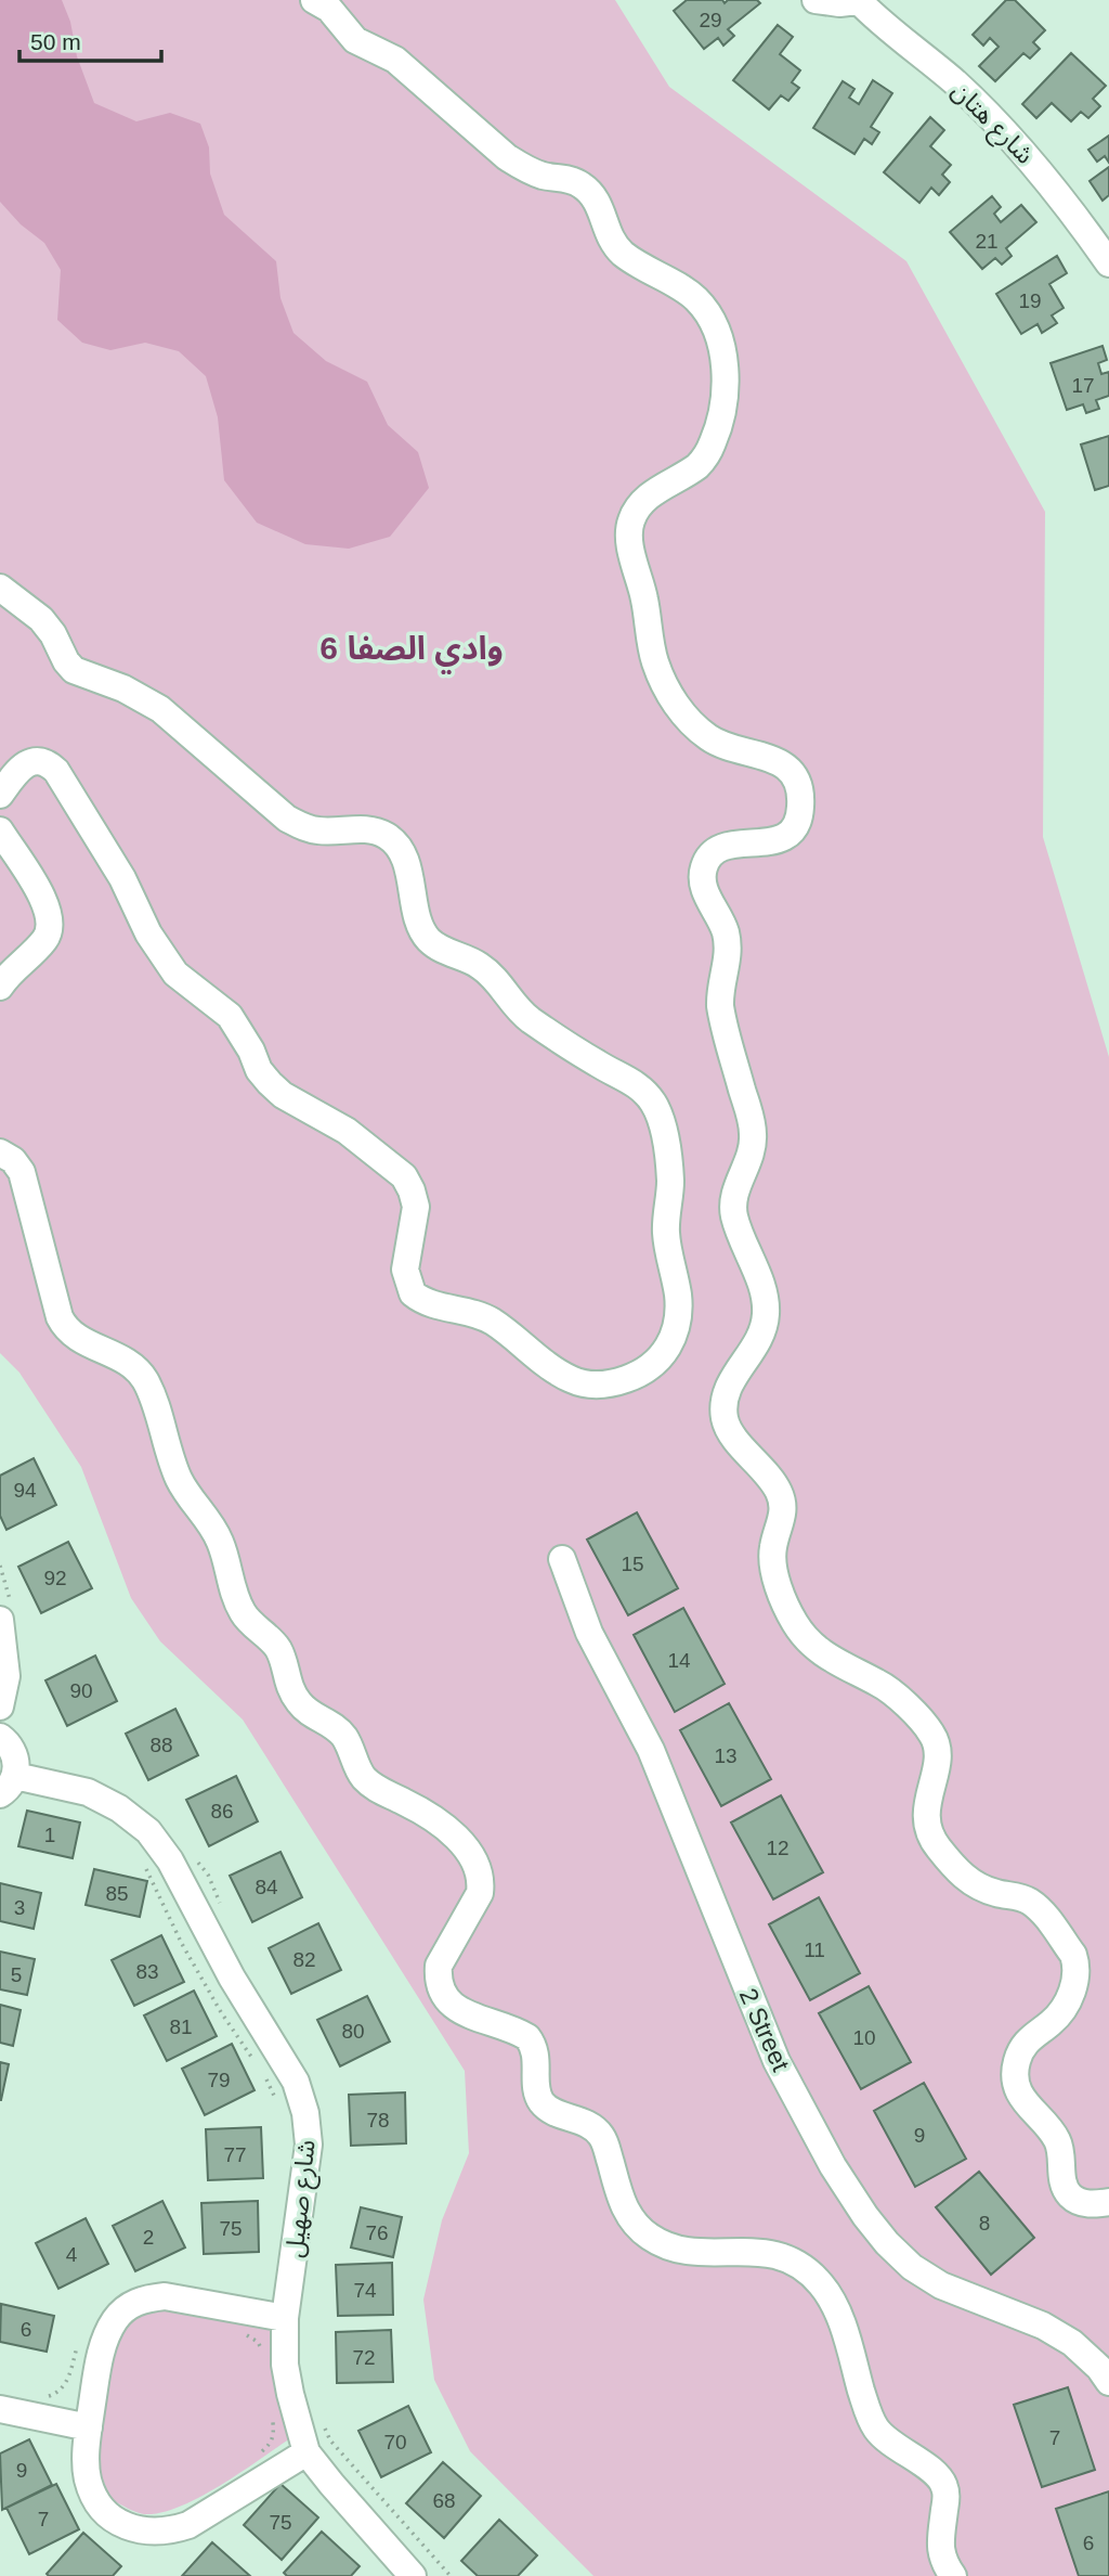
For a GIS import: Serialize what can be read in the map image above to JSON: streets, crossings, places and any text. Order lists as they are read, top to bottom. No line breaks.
{"streets":{"street":["شارع هتان","2 Street","شارع صهيل"]},"districts":["وادي الصفا 6"],"house_numbers":["29","21","19","17","94","15","92","14","90","88","13","86","1","12","84","85","3","11","82","83","5","81","80","10","79","78","9","77","8","75","76","2","4","74","6","72","7","70","9","68","7","75","6"],"scale_bar":"50 m"}
